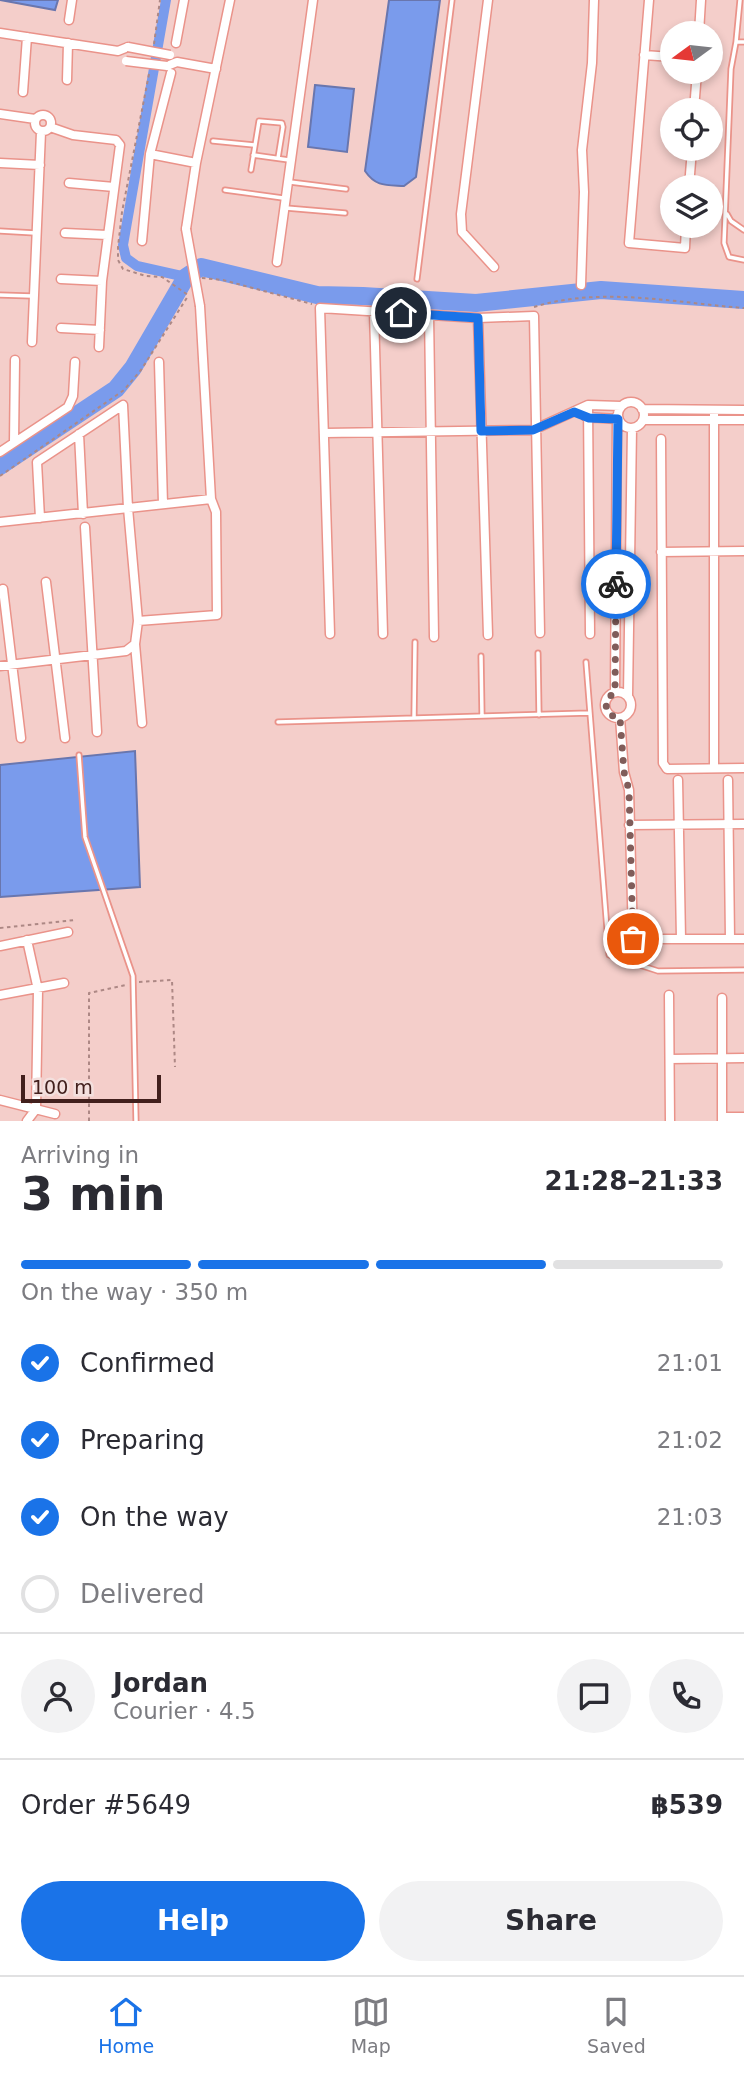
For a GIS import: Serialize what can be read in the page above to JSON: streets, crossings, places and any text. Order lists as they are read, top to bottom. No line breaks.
{"scale_bar":"100 m","north":"left","page":{"scale":"100 m","heading":["3 min","Arriving in","21:28–21:33"],"panel":["Jordan","Courier · 4.5","Order #5649","฿539"],"bar":"On the way · 350 m","list":[["Confirmed","21:01"],["Preparing","21:02"],["On the way","21:03"],"Delivered"],"buttons":["Help","Share"],"tabs":["Home","Map","Saved"]}}
